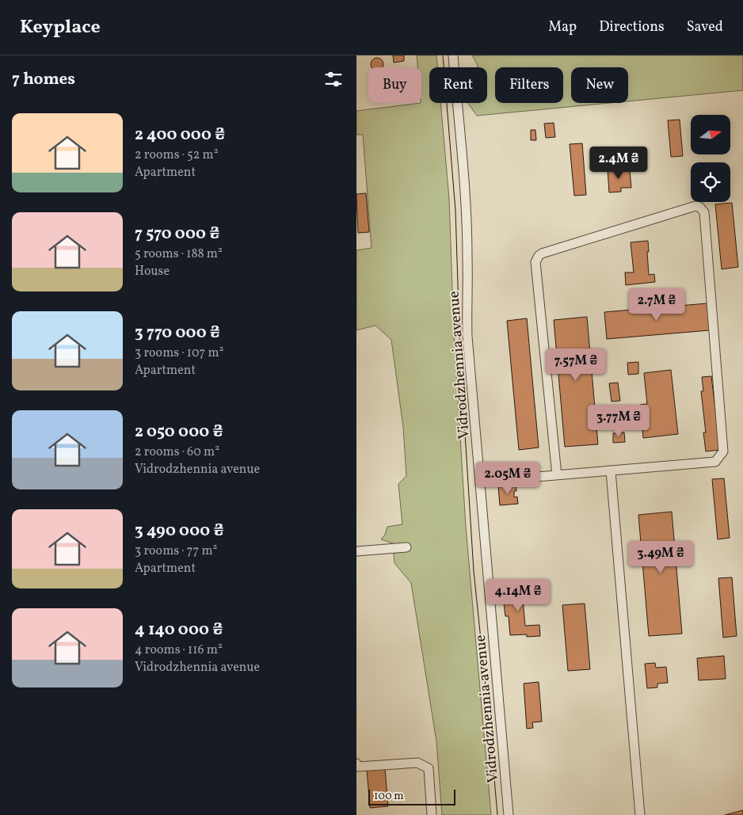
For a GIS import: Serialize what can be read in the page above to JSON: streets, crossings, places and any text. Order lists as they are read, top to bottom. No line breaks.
{"streets":{"street":["Vidrodzhennia avenue"]},"scale_bar":"100 m","north":"right","page":{"header":"Keyplace","nav":["Map","Directions","Saved"],"heading":"7 homes","chip":["Buy","Rent","Filters","New"],"list":[{"name":"2 400 000 ₴","note":"2 rooms · 52 m² · Apartment"},{"name":"7 570 000 ₴","note":"5 rooms · 188 m² · House"},{"name":"3 770 000 ₴","note":"3 rooms · 107 m² · Apartment"},{"name":"2 050 000 ₴","note":"2 rooms · 60 m² · Vidrodzhennia avenue"},{"name":"3 490 000 ₴","note":"3 rooms · 77 m² · Apartment"},{"name":"4 140 000 ₴","note":"4 rooms · 116 m² · Vidrodzhennia avenue"}],"price":["2.4M ₴","2.7M ₴","7.57M ₴","3.77M ₴","2.05M ₴","3.49M ₴","4.14M ₴"],"scale":"100 m"}}
